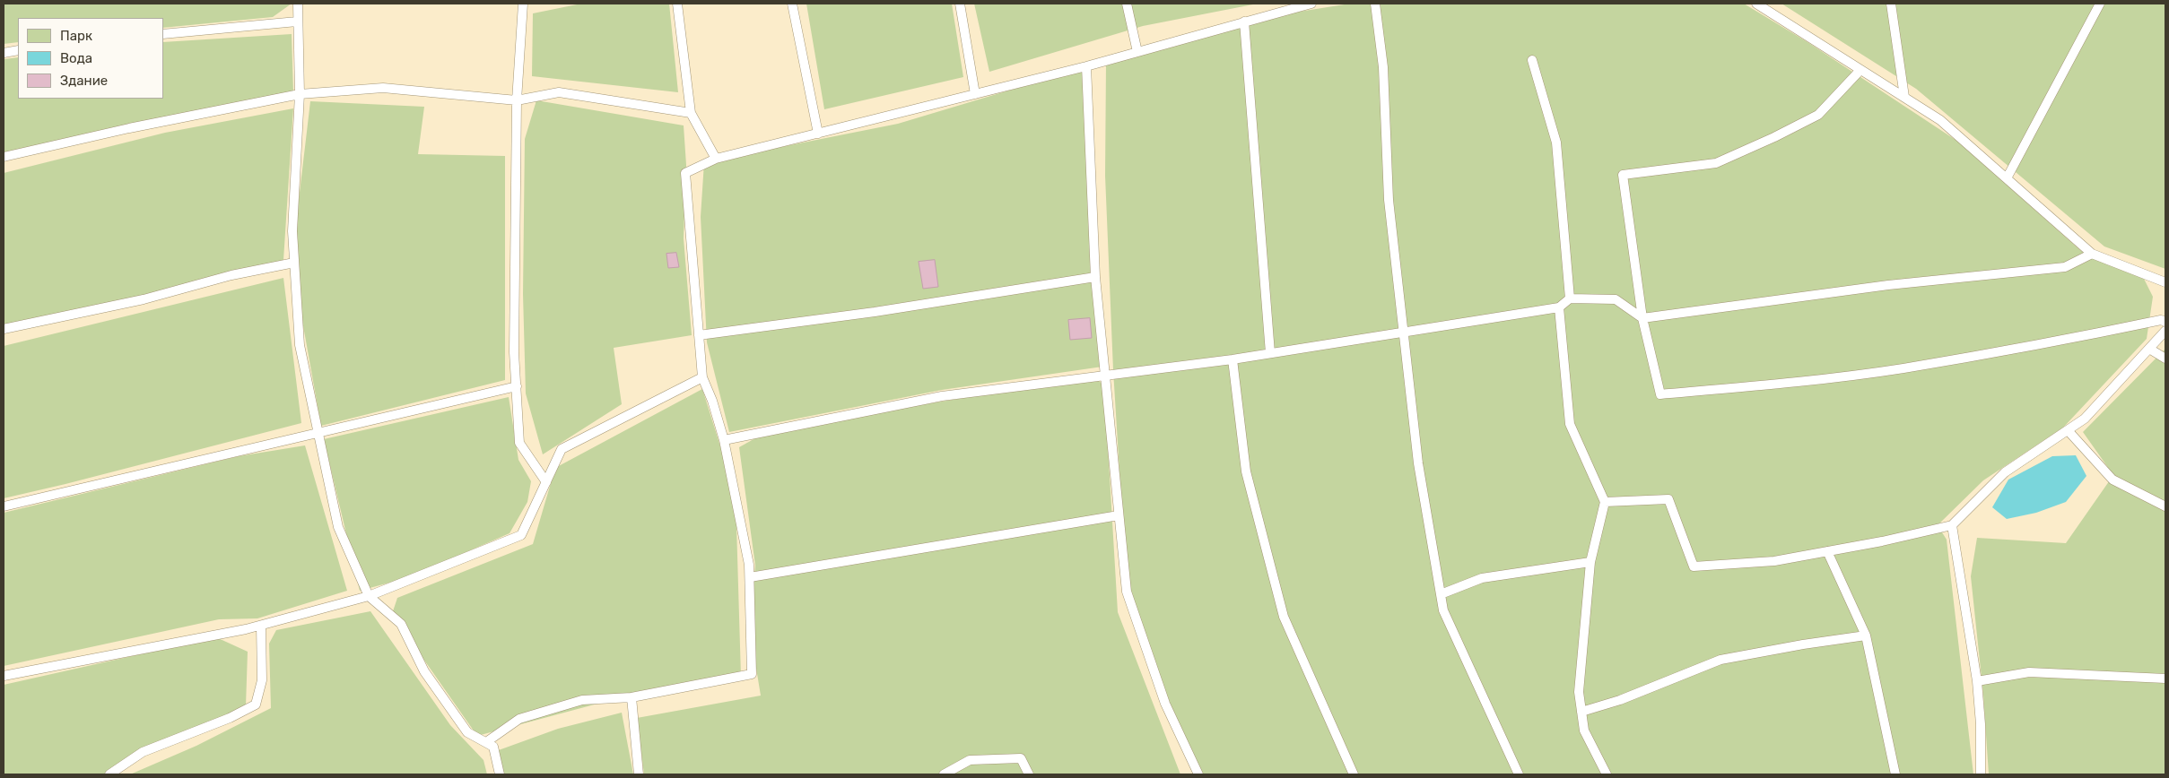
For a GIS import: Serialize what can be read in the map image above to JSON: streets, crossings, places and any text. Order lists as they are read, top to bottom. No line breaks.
{"legend":["Парк","Вода","Здание"]}
